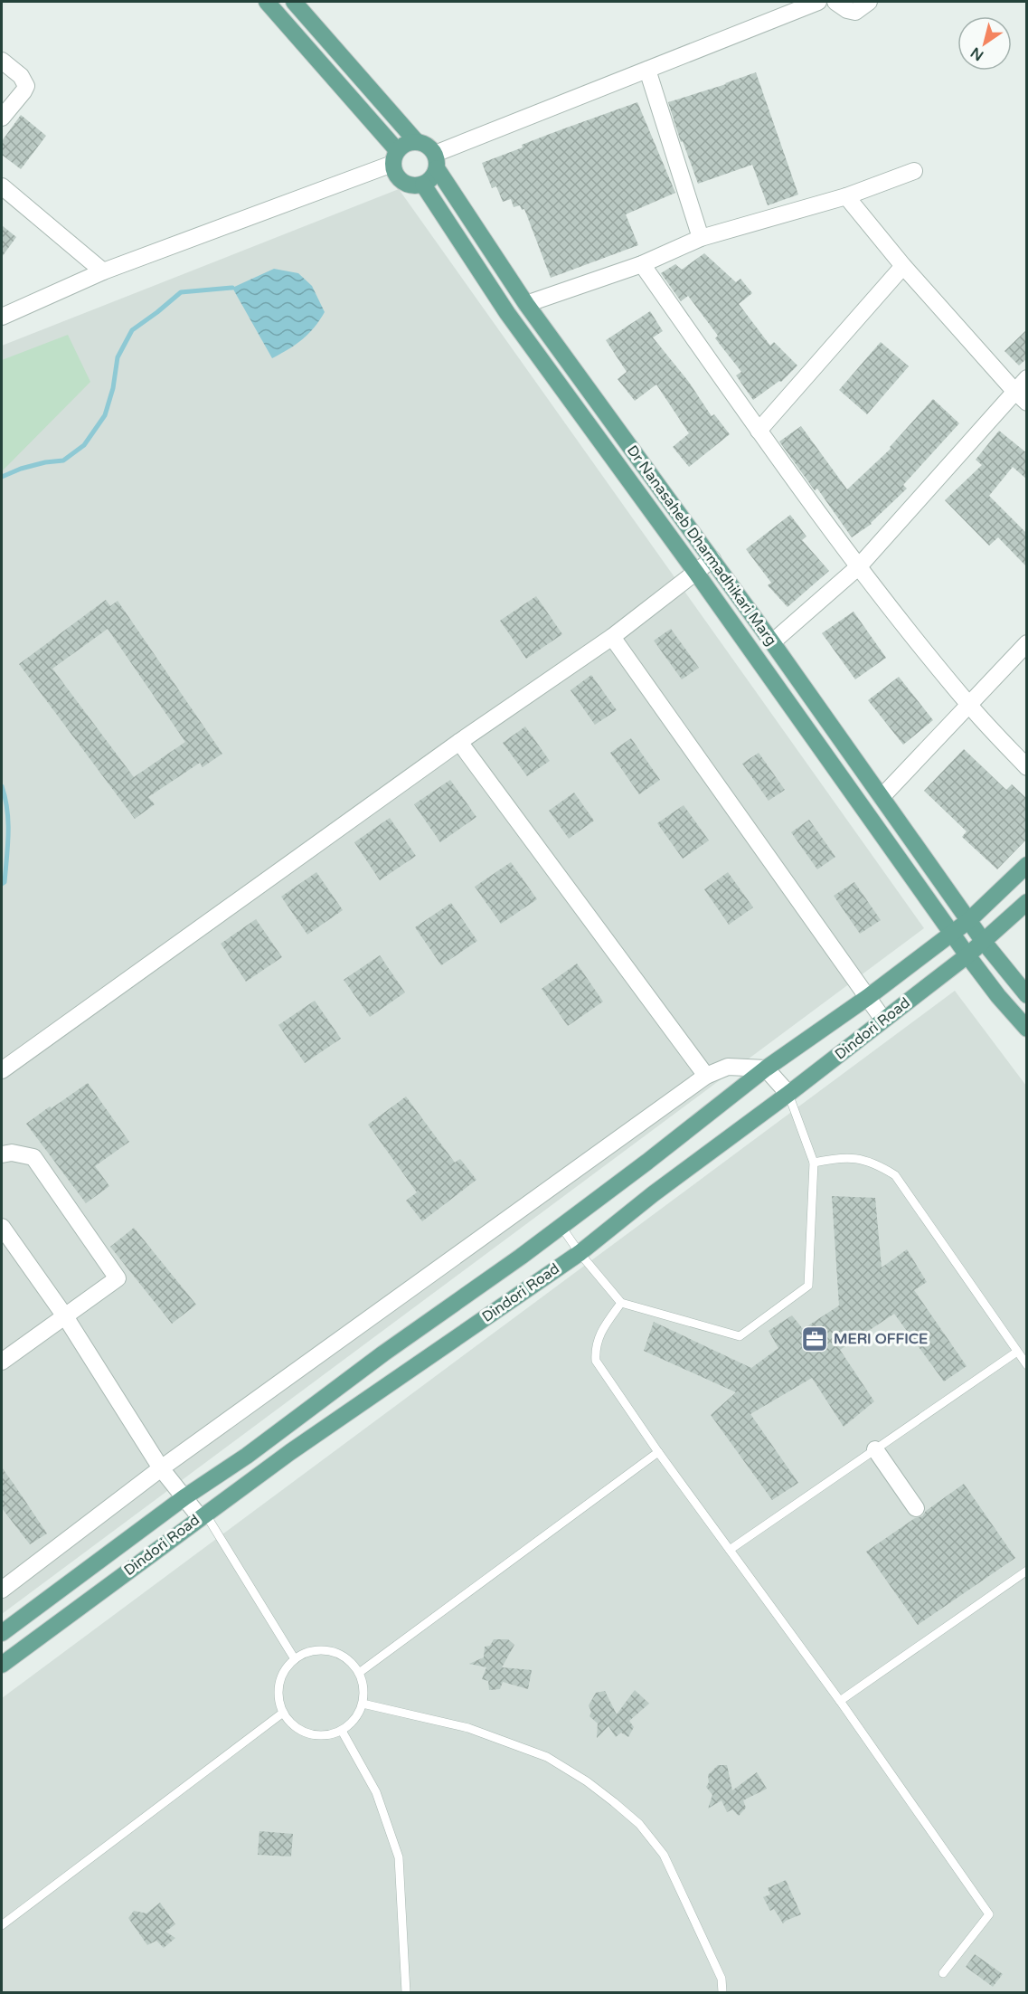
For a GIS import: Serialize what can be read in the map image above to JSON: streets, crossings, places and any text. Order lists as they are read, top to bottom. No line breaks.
{"streets":{"main road":["Dr Nanasaheb Dharmadhikari Marg","Dindori Road"]},"crossings":[["Dr Nanasaheb Dharmadhikari Marg","Dindori Road"]],"places":{"office":["MERI OFFICE"]},"north":"bottom left"}
